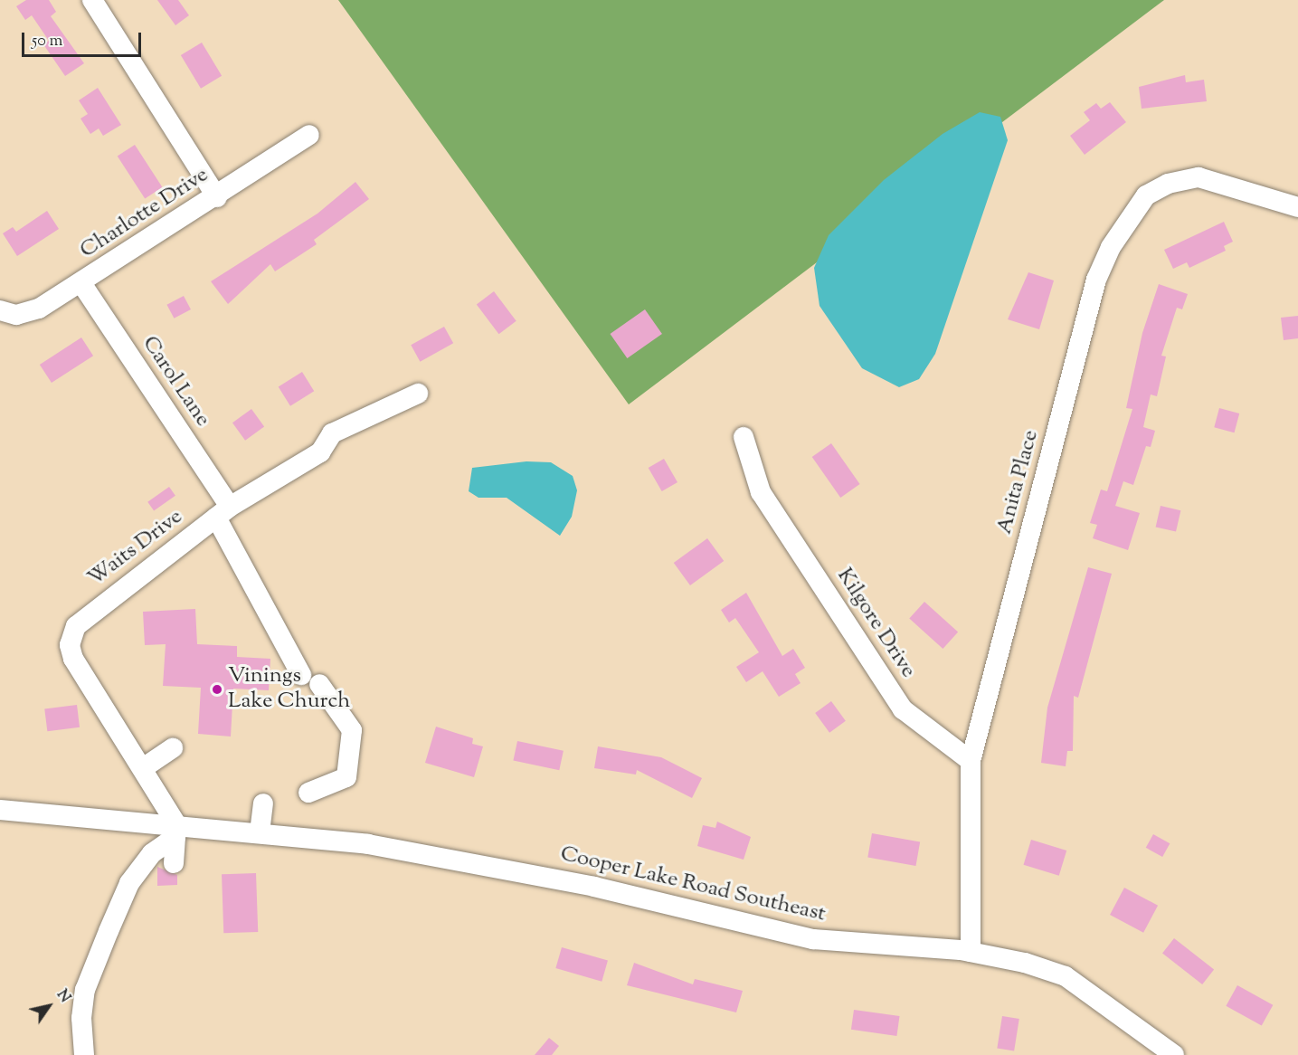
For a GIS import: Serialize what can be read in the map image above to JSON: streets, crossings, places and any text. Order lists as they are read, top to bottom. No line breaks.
{"streets":{"street":["Charlotte Drive","Carol Lane","Anita Place","Waits Drive","Kilgore Drive","Cooper Lake Road Southeast"]},"crossings":[["Charlotte Drive","Carol Lane"],["Carol Lane","Waits Drive"],["Anita Place","Kilgore Drive"],["Anita Place","Cooper Lake Road Southeast"],["Waits Drive","Cooper Lake Road Southeast"]],"places":["Vinings Lake Church"],"scale_bar":"50 m","north":"top right"}
